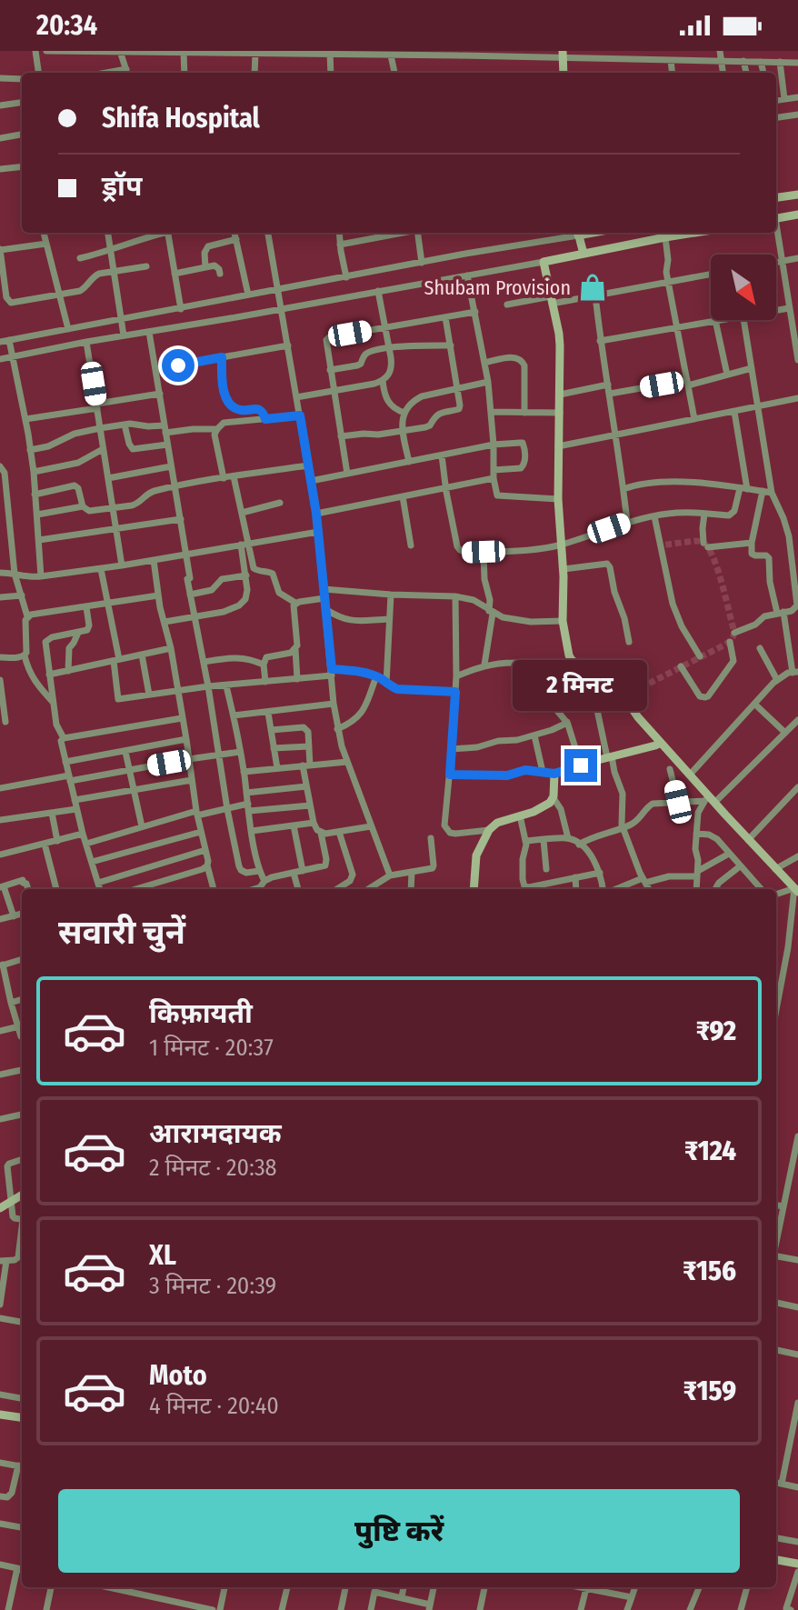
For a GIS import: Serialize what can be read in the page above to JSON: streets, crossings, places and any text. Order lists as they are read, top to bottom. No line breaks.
{"places":{"shop":["Shubam Provision"]},"north":"bottom right","page":{"status":"20:34","banner":["Shifa Hospital","ड्रॉप"],"bubble":"2 मिनट","heading":"सवारी चुनें","list":[{"name":"किफ़ायती","note":"1 मिनट · 20:37","value":"₹92"},{"name":"आरामदायक","note":"2 मिनट · 20:38","value":"₹124"},{"name":"XL","note":"3 मिनट · 20:39","value":"₹156"},{"name":"Moto","note":"4 मिनट · 20:40","value":"₹159"}],"buttons":"पुष्टि करें"}}
